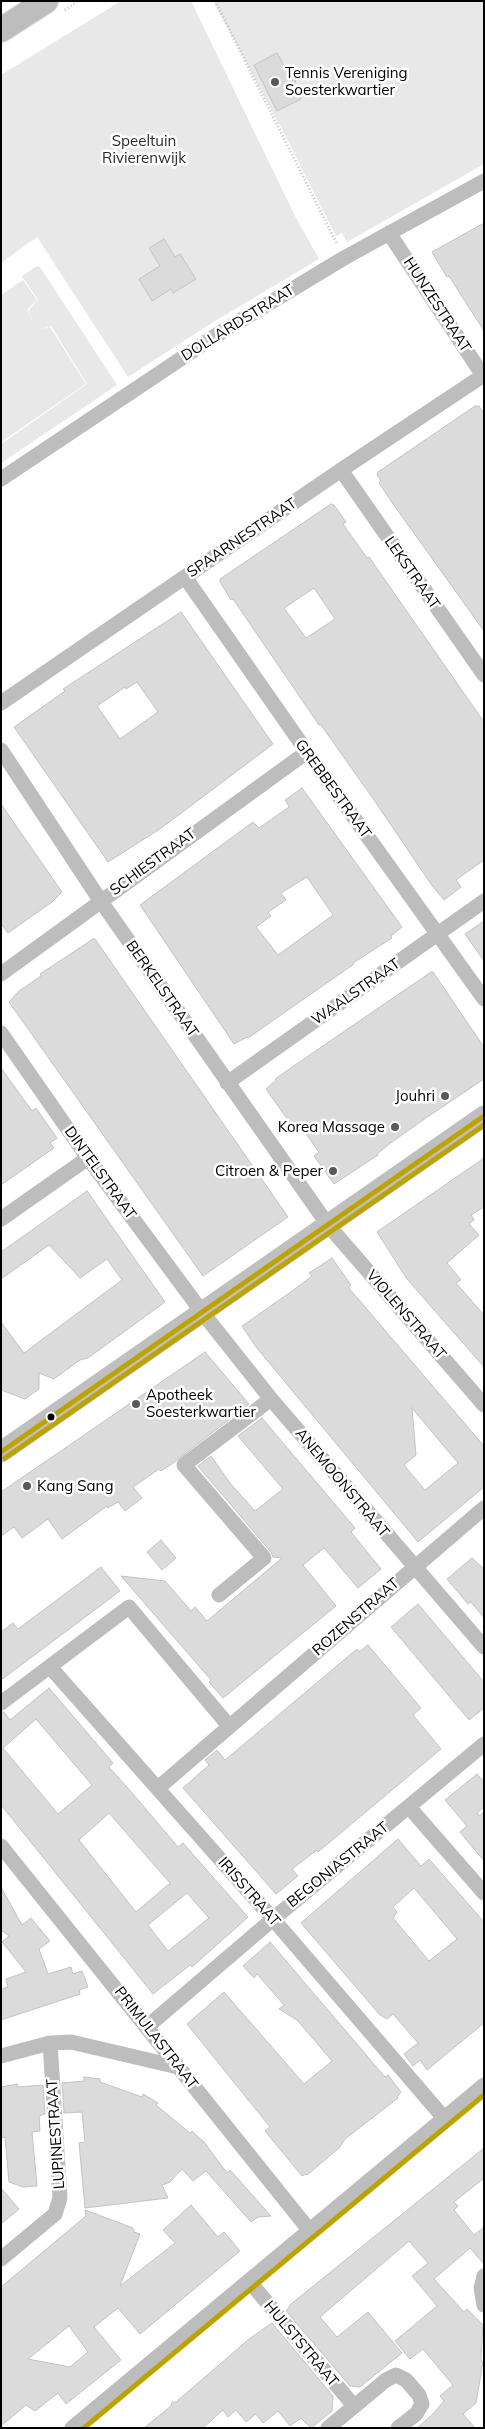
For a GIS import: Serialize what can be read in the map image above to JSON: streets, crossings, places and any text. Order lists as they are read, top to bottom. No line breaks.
{"streets":{"street":["HUNZESTRAAT","DOLLARDSTRAAT","SPAARNESTRAAT","LEKSTRAAT","GREBBESTRAAT","SCHIESTRAAT","BERKELSTRAAT","WAALSTRAAT","DINTELSTRAAT","VIOLENSTRAAT","ANEMOONSTRAAT","ROZENSTRAAT","BEGONIASTRAAT","IRISSTRAAT","PRIMULASTRAAT","LUPINESTRAAT","HULSTSTRAAT"]},"crossings":[["HUNZESTRAAT","DOLLARDSTRAAT"],["HUNZESTRAAT","SPAARNESTRAAT"],["SPAARNESTRAAT","LEKSTRAAT"],["SPAARNESTRAAT","GREBBESTRAAT"],["GREBBESTRAAT","SCHIESTRAAT"],["GREBBESTRAAT","WAALSTRAAT"],["SCHIESTRAAT","BERKELSTRAAT"],["BERKELSTRAAT","WAALSTRAAT"],["BERKELSTRAAT","VIOLENSTRAAT"],["DINTELSTRAAT","ANEMOONSTRAAT"],["ANEMOONSTRAAT","ROZENSTRAAT"],["ROZENSTRAAT","IRISSTRAAT"],["BEGONIASTRAAT","IRISSTRAAT"],["BEGONIASTRAAT","PRIMULASTRAAT"]],"parks":["Speeltuin Rivierenwijk"],"places":["Tennis Vereniging Soesterkwartier","Jouhri","Korea Massage","Citroen & Peper","Apotheek Soesterkwartier","Kang Sang"]}
